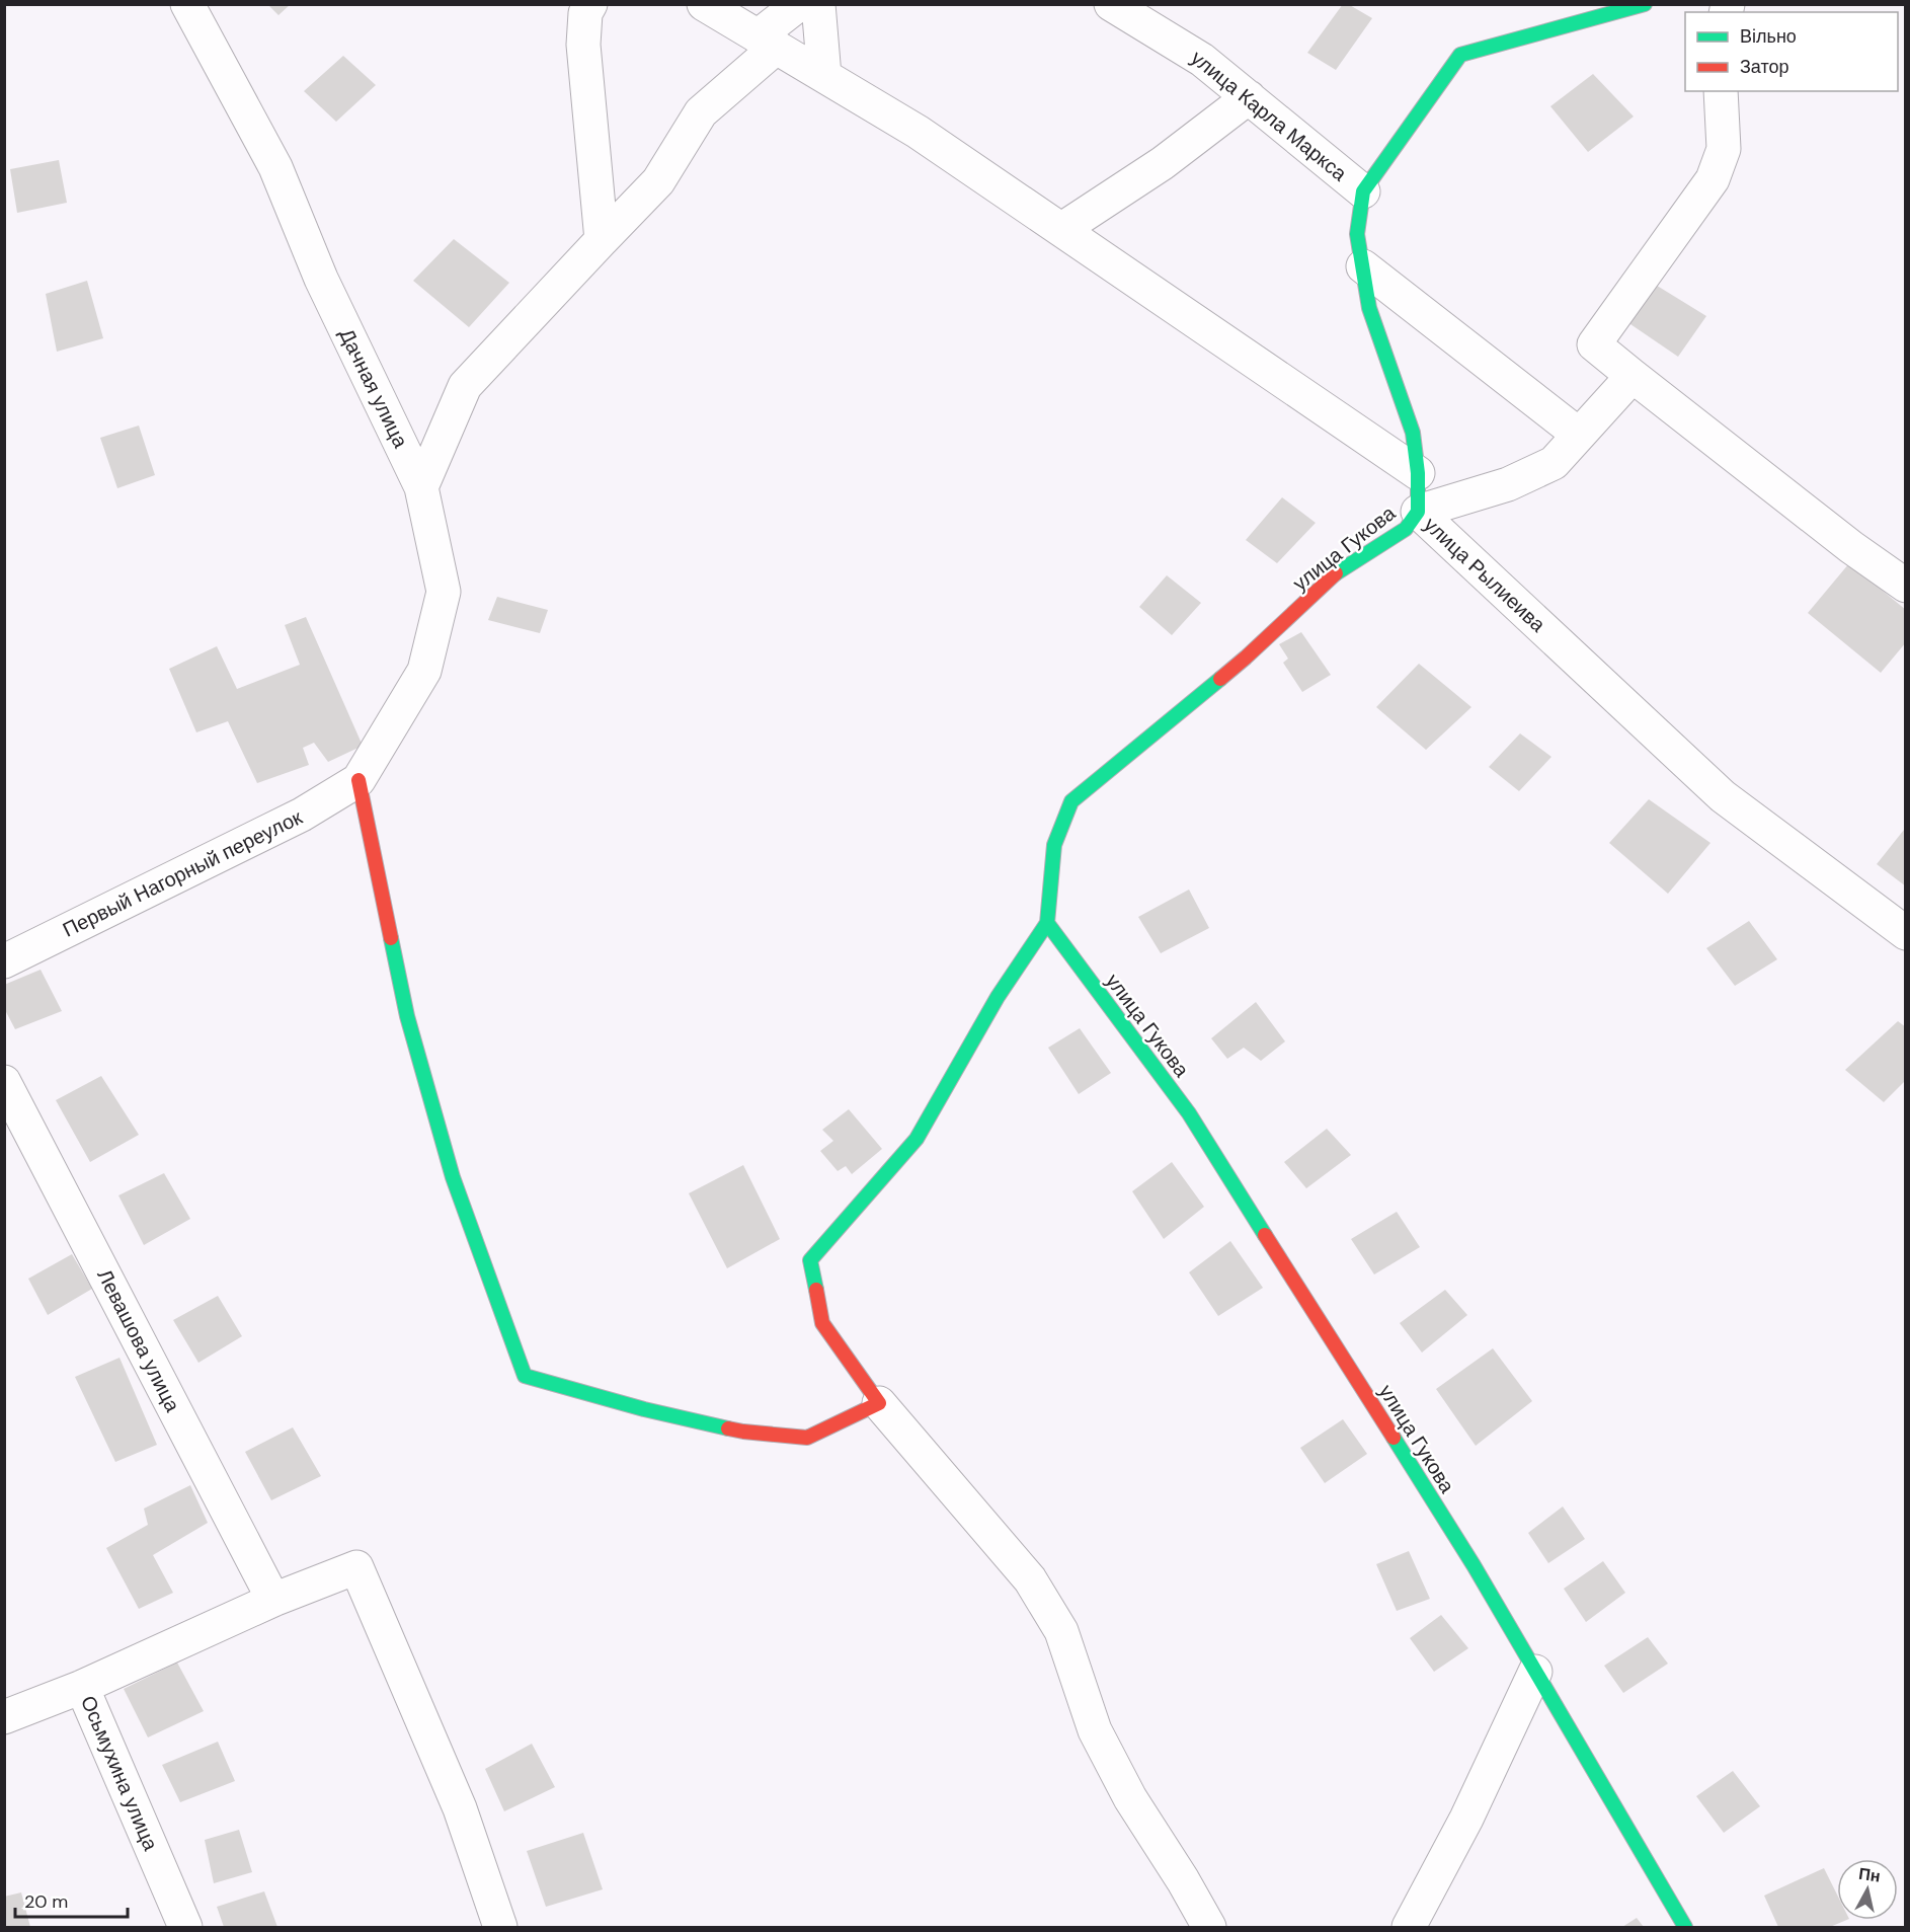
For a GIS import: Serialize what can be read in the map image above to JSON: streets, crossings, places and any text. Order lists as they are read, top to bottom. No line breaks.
{"streets":{"street":["улица Карла Маркса","Дачная улица","улица Гукова","улица Рылиеива","Первый Нагорный переулок","Левашова улица","Осьмухина улица"]},"crossings":[["улица Карла Маркса","улица Гукова"],["Дачная улица","Первый Нагорный переулок"],["улица Гукова","улица Рылиеива"]],"legend":["Вільно","Затор"],"scale_bar":"20 m","north":"top"}
